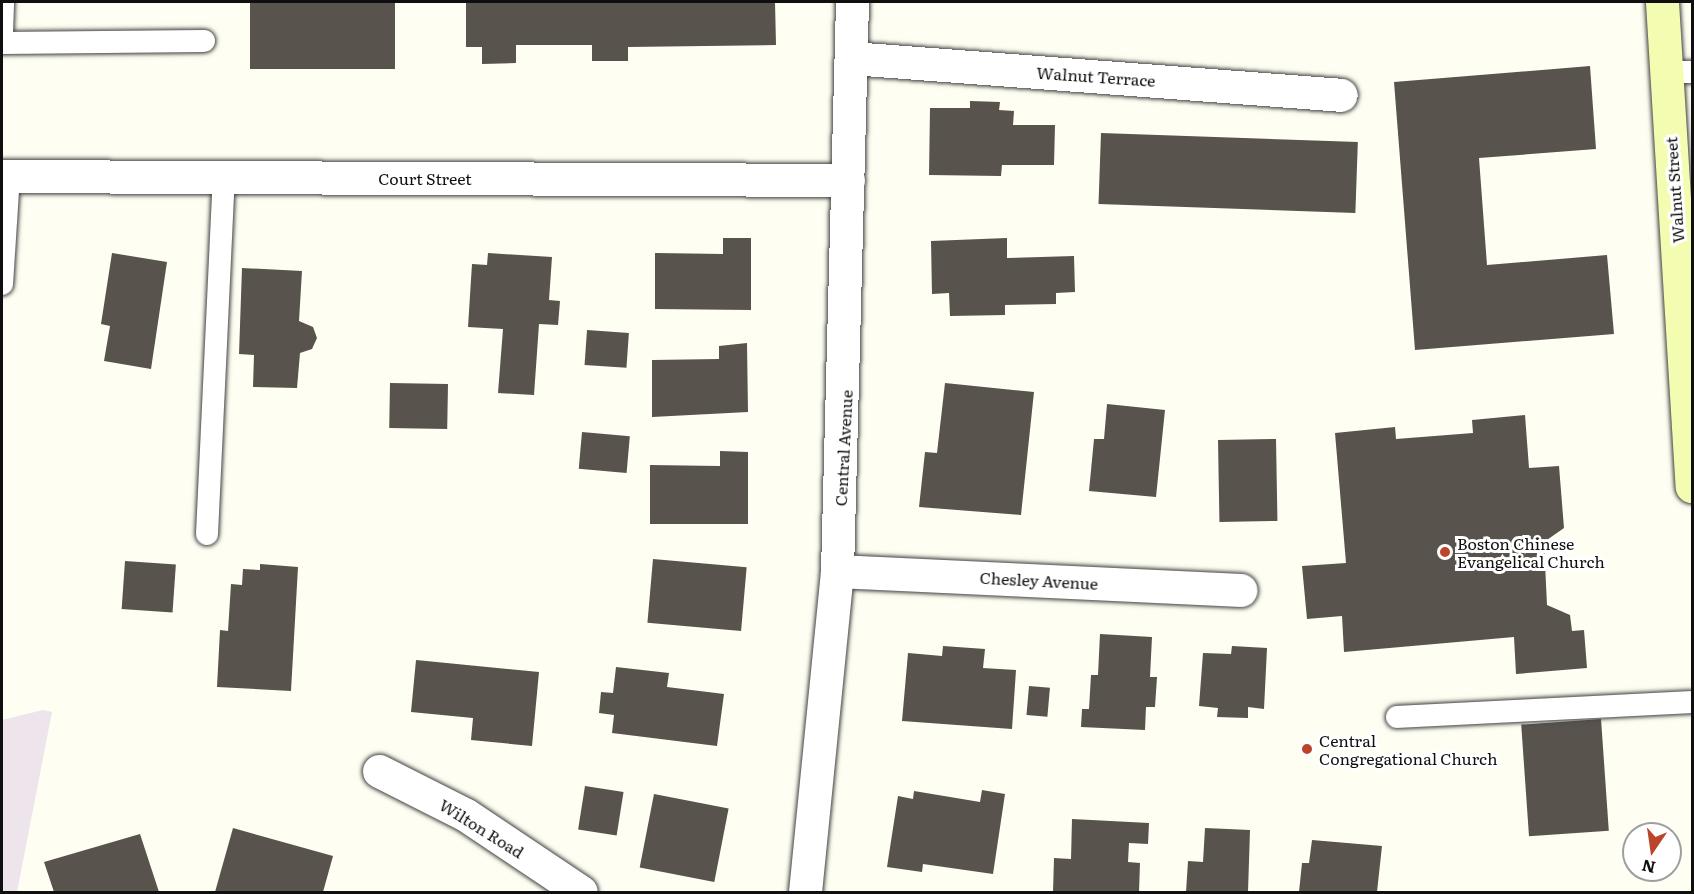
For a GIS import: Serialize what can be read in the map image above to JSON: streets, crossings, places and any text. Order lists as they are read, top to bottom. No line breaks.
{"streets":{"main road":["Walnut Street"],"street":["Walnut Terrace","Court Street","Central Avenue","Chesley Avenue","Wilton Road"]},"crossings":[["Walnut Terrace","Central Avenue"],["Court Street","Central Avenue"],["Central Avenue","Chesley Avenue"]],"places":["Boston Chinese Evangelical Church","Central Congregational Church"],"north":"bottom"}
